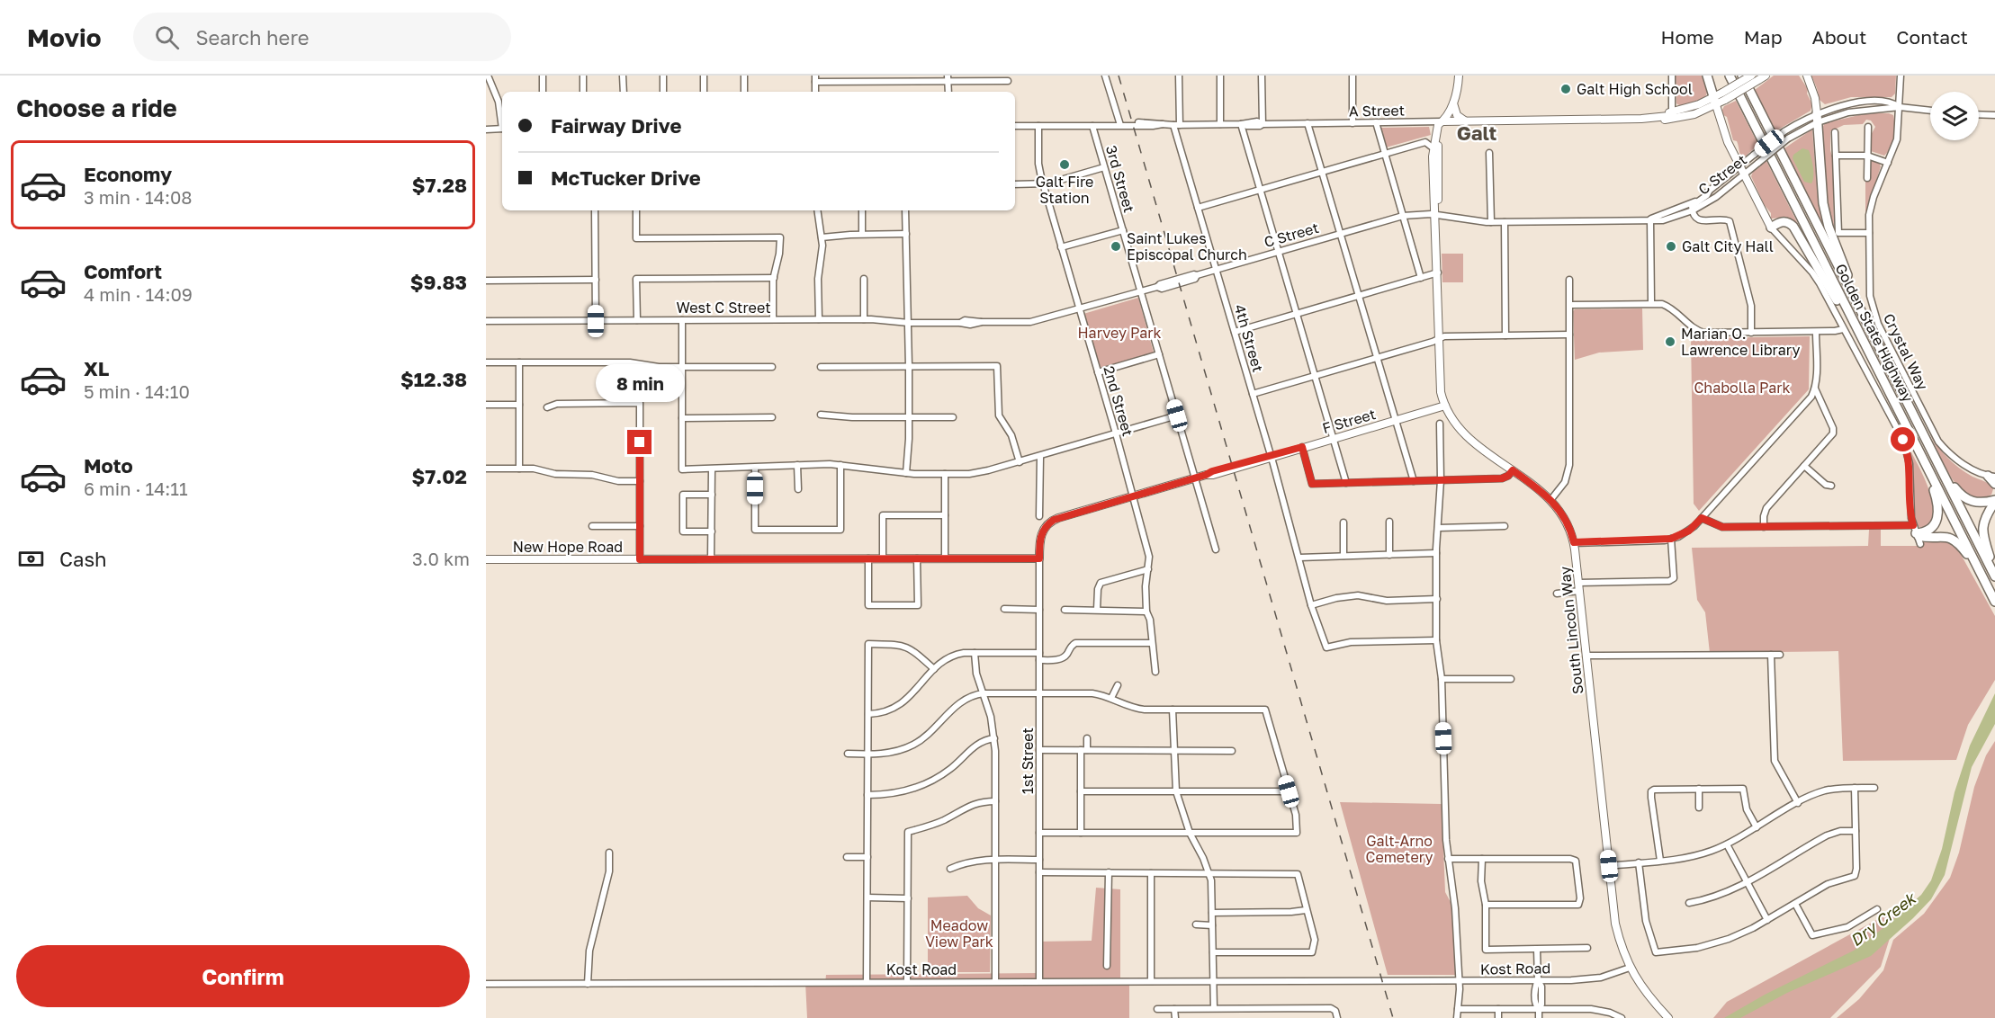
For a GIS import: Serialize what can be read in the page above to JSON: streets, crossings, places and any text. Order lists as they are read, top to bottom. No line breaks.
{"streets":{"highway":["Golden State Highway"],"main road":["A Street","F Street","New Hope Road","South Lincoln Way","1st Street"],"street":["C Street","3rd Street","West C Street","4th Street","Crystal Way","2nd Street","Kost Road"]},"crossings":[["A Street","3rd Street"],["A Street","4th Street"],["A Street","2nd Street"],["A Street","South Lincoln Way"],["C Street","3rd Street"],["C Street","West C Street"],["C Street","4th Street"],["C Street","Crystal Way"],["C Street","2nd Street"],["C Street","South Lincoln Way"],["3rd Street","F Street"],["4th Street","F Street"],["2nd Street","F Street"],["F Street","South Lincoln Way"],["F Street","1st Street"],["New Hope Road","1st Street"],["South Lincoln Way","Kost Road"],["1st Street","Kost Road"]],"districts":["Galt"],"water":["Dry Creek"],"parks":["Harvey Park","Chabolla Park","Galt-Arno Cemetery","Meadow View Park"],"places":["Galt High School","Galt Fire Station","Saint Lukes Episcopal Church","Galt City Hall","Marian O. Lawrence Library"],"page":{"header":"Movio","search":"Search here","nav":["Home","Map","About","Contact"],"heading":"Choose a ride","banner":["Fairway Drive","McTucker Drive"],"list":[{"name":"Economy","note":"3 min · 14:08","value":"$7.28"},{"name":"Comfort","note":"4 min · 14:09","value":"$9.83"},{"name":"XL","note":"5 min · 14:10","value":"$12.38"},{"name":"Moto","note":"6 min · 14:11","value":"$7.02"}],"bubble":"8 min","pay":["Cash","3.0 km"],"buttons":"Confirm"}}
